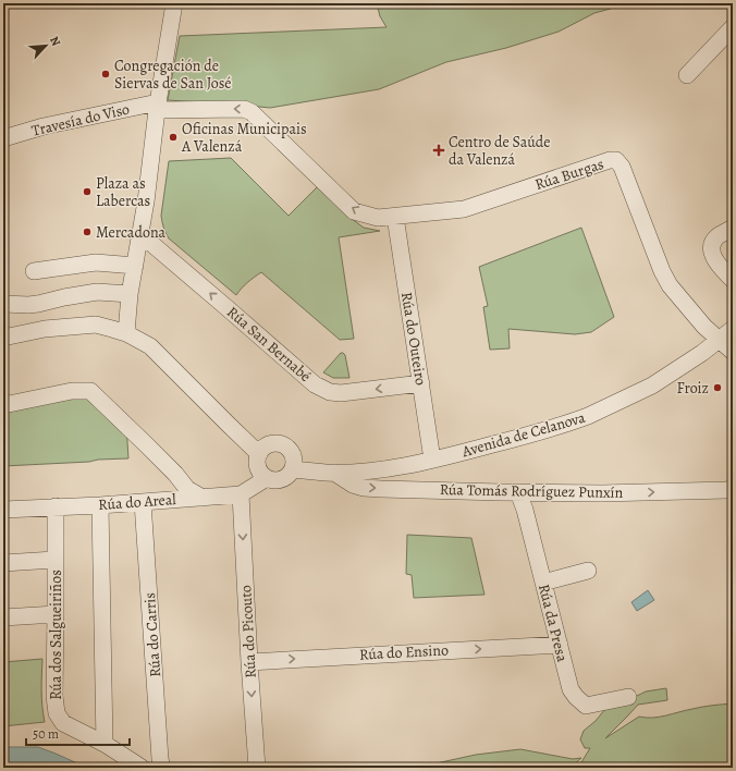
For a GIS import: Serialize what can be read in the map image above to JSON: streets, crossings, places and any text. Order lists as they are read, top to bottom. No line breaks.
{"streets":{"street":["Travesía do Viso","Rúa Burgas","Rúa do Outeiro","Rúa San Bernabé","Avenida de Celanova","Rúa Tomás Rodríguez Punxín","Rúa do Areal","Rúa da Presa","Rúa do Picouto","Rúa dos Salgueiriños","Rúa do Carris","Rúa do Ensino"]},"crossings":[["Travesía do Viso","Rúa Burgas"],["Travesía do Viso","Rúa do Outeiro"],["Rúa Burgas","Rúa do Outeiro"],["Rúa Burgas","Avenida de Celanova"],["Rúa do Outeiro","Rúa San Bernabé"],["Rúa do Outeiro","Avenida de Celanova"],["Avenida de Celanova","Rúa Tomás Rodríguez Punxín"],["Avenida de Celanova","Rúa do Areal"],["Rúa Tomás Rodríguez Punxín","Rúa da Presa"],["Rúa do Areal","Rúa do Picouto"],["Rúa do Areal","Rúa dos Salgueiriños"],["Rúa do Areal","Rúa do Carris"],["Rúa da Presa","Rúa do Ensino"],["Rúa do Picouto","Rúa do Ensino"]],"one_way":["Travesía do Viso","Rúa Tomás Rodríguez Punxín","Rúa do Ensino"],"places":{"other":["Congregación de Siervas de San José","Oficinas Municipais A Valenzá","Plaza as Labercas","Mercadona","Froiz"],"health":["Centro de Saúde da Valenzá"]},"scale_bar":"50 m","north":"top right"}
